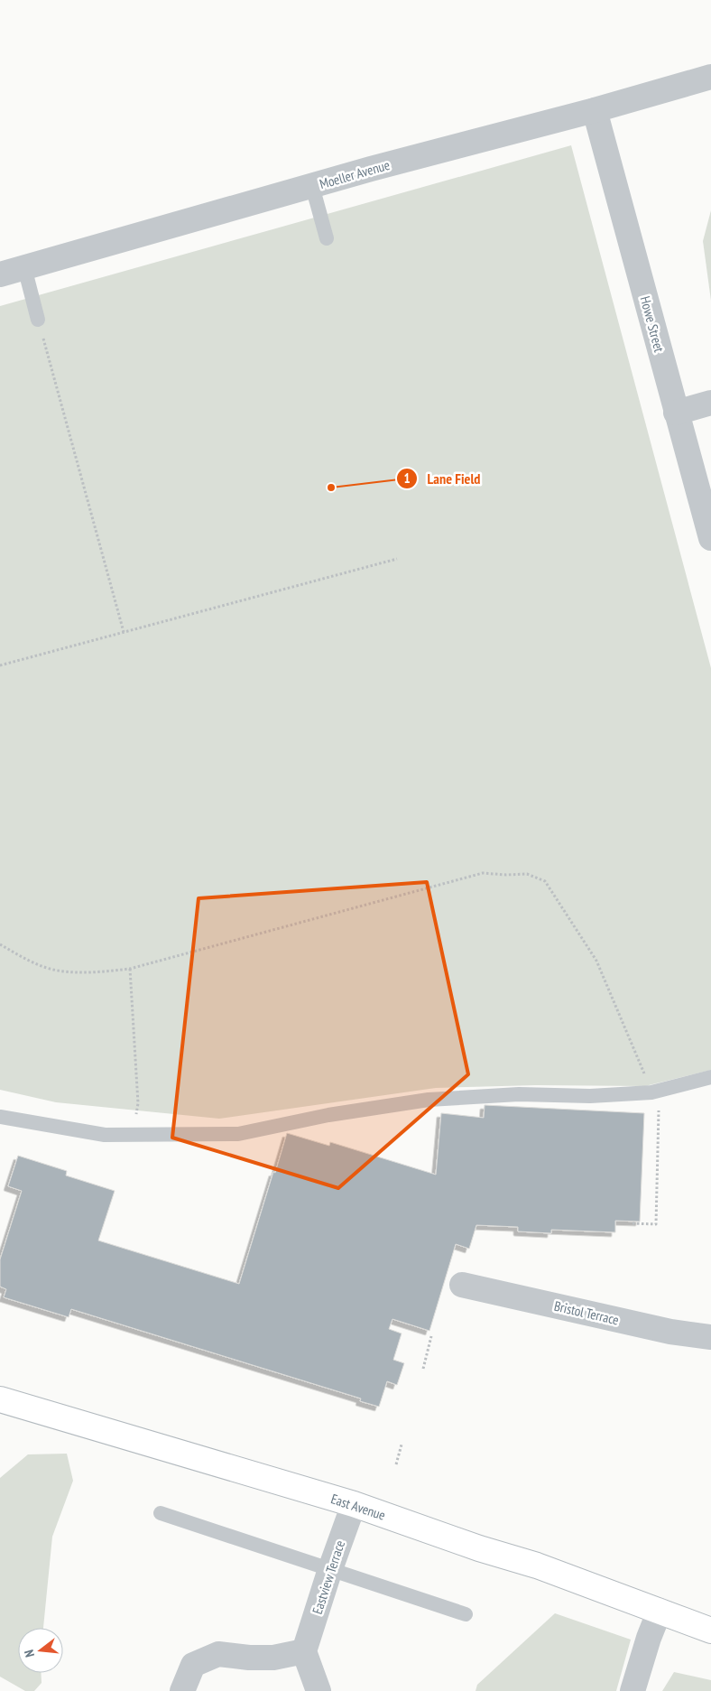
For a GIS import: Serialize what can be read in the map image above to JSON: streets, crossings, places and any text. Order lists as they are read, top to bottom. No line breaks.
{"streets":{"main road":["East Avenue"],"street":["Moeller Avenue","Howe Street","Bristol Terrace","Eastview Terrace"]},"crossings":[["Moeller Avenue","Howe Street"],["East Avenue","Eastview Terrace"]],"places":["Lane Field"],"north":"left"}
